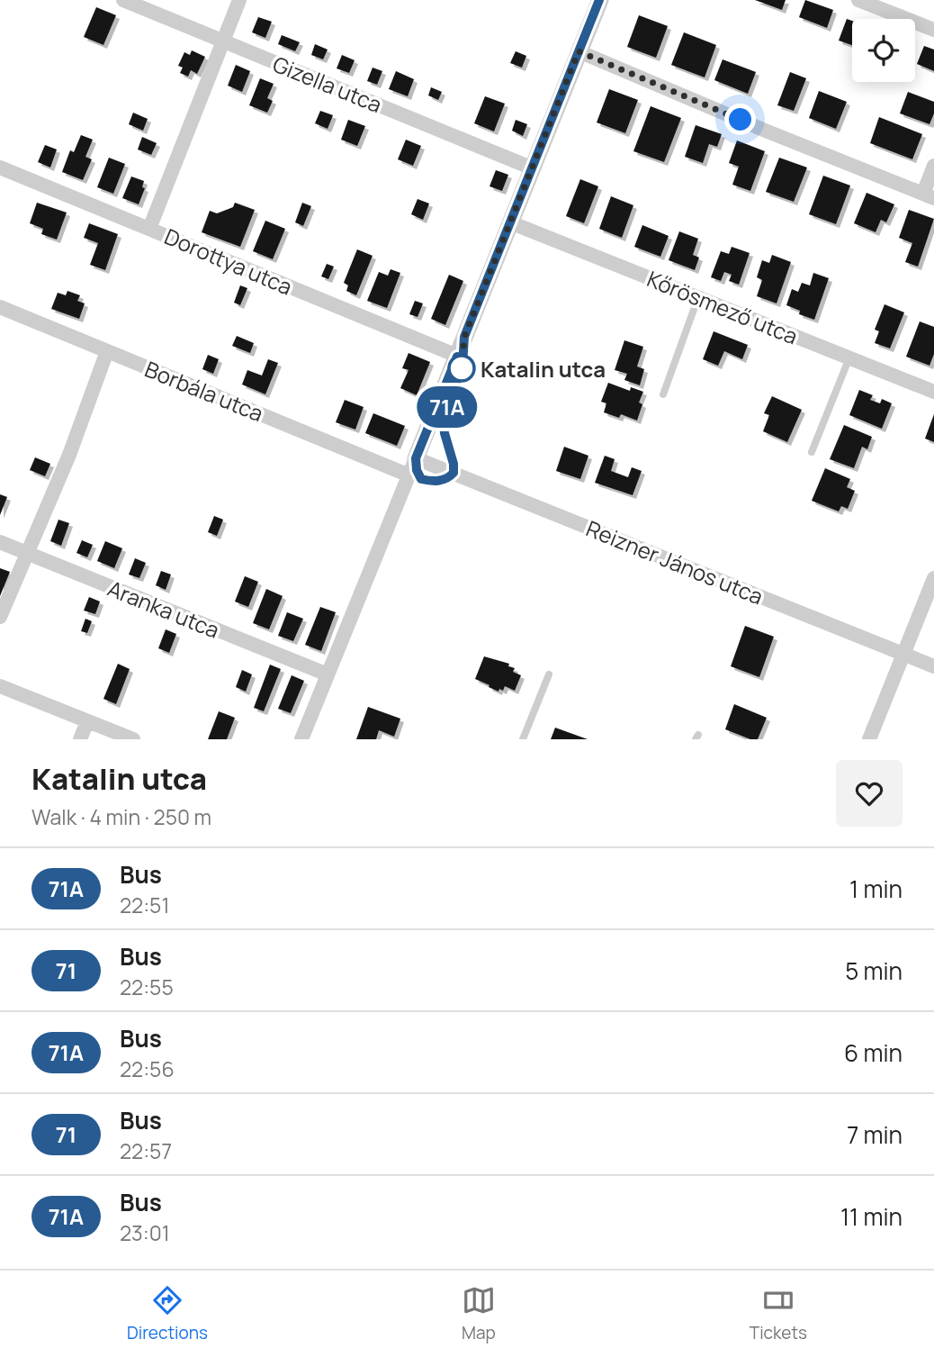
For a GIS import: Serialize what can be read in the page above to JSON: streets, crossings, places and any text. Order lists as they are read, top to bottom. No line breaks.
{"streets":{"street":["Gizella utca","Dorottya utca","Kőrösmező utca","Borbála utca","Reizner János utca","Aranka utca"]},"places":["Katalin utca"],"lines":["bus line 71A"],"page":{"on_map":"71A","heading":["Katalin utca","Walk · 4 min · 250 m"],"list":[{"mark":"71A","name":"Bus","note":"22:51","value":"1 min"},{"mark":"71","name":"Bus","note":"22:55","value":"5 min"},{"mark":"71A","name":"Bus","note":"22:56","value":"6 min"},{"mark":"71","name":"Bus","note":"22:57","value":"7 min"},{"mark":"71A","name":"Bus","note":"23:01","value":"11 min"}],"tabs":["Directions","Map","Tickets"]}}
